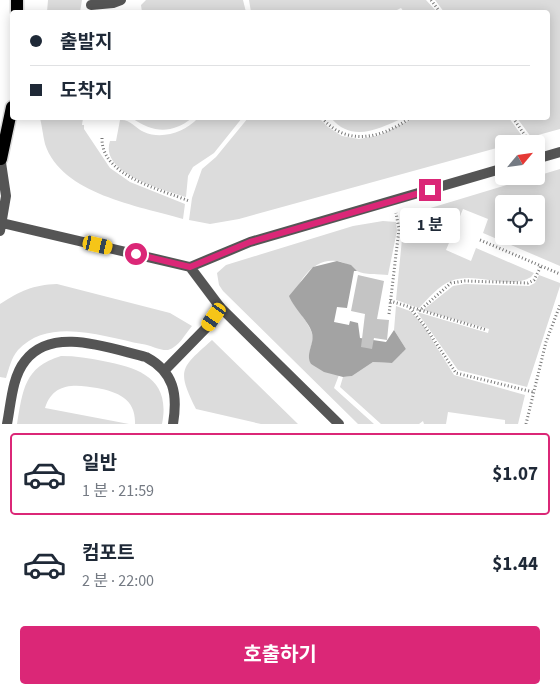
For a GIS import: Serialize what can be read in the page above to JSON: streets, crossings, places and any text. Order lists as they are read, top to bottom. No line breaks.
{"north":"top right","page":{"banner":["출발지","도착지"],"bubble":"1 분","list":[{"name":"일반","note":"1 분 · 21:59","value":"$1.07"},{"name":"컴포트","note":"2 분 · 22:00","value":"$1.44"}],"buttons":"호출하기"}}
